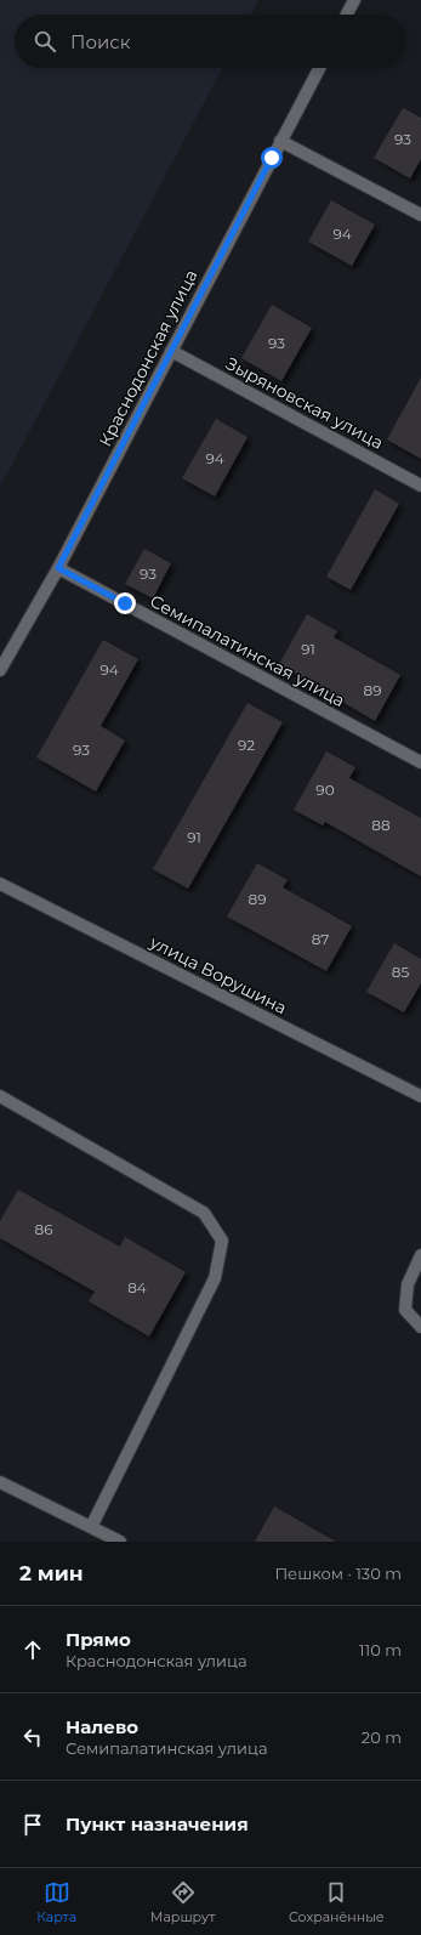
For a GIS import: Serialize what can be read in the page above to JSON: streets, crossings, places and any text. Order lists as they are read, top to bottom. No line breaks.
{"streets":{"street":["Краснодонская улица","Зыряновская улица","Семипалатинская улица","улица Ворушина"]},"crossings":[["Краснодонская улица","Зыряновская улица"],["Краснодонская улица","Семипалатинская улица"]],"house_numbers":["93","94","93","94","93","91","94","89","92","93","90","88","91","89","87","85","86","84"],"page":{"search":"Поиск","heading":["2 мин","Пешком · 130 m"],"list":[["Прямо","Краснодонская улица","110 m"],["Налево","Семипалатинская улица","20 m"],"Пункт назначения"],"nav":["Карта","Маршрут","Сохранённые"]}}
